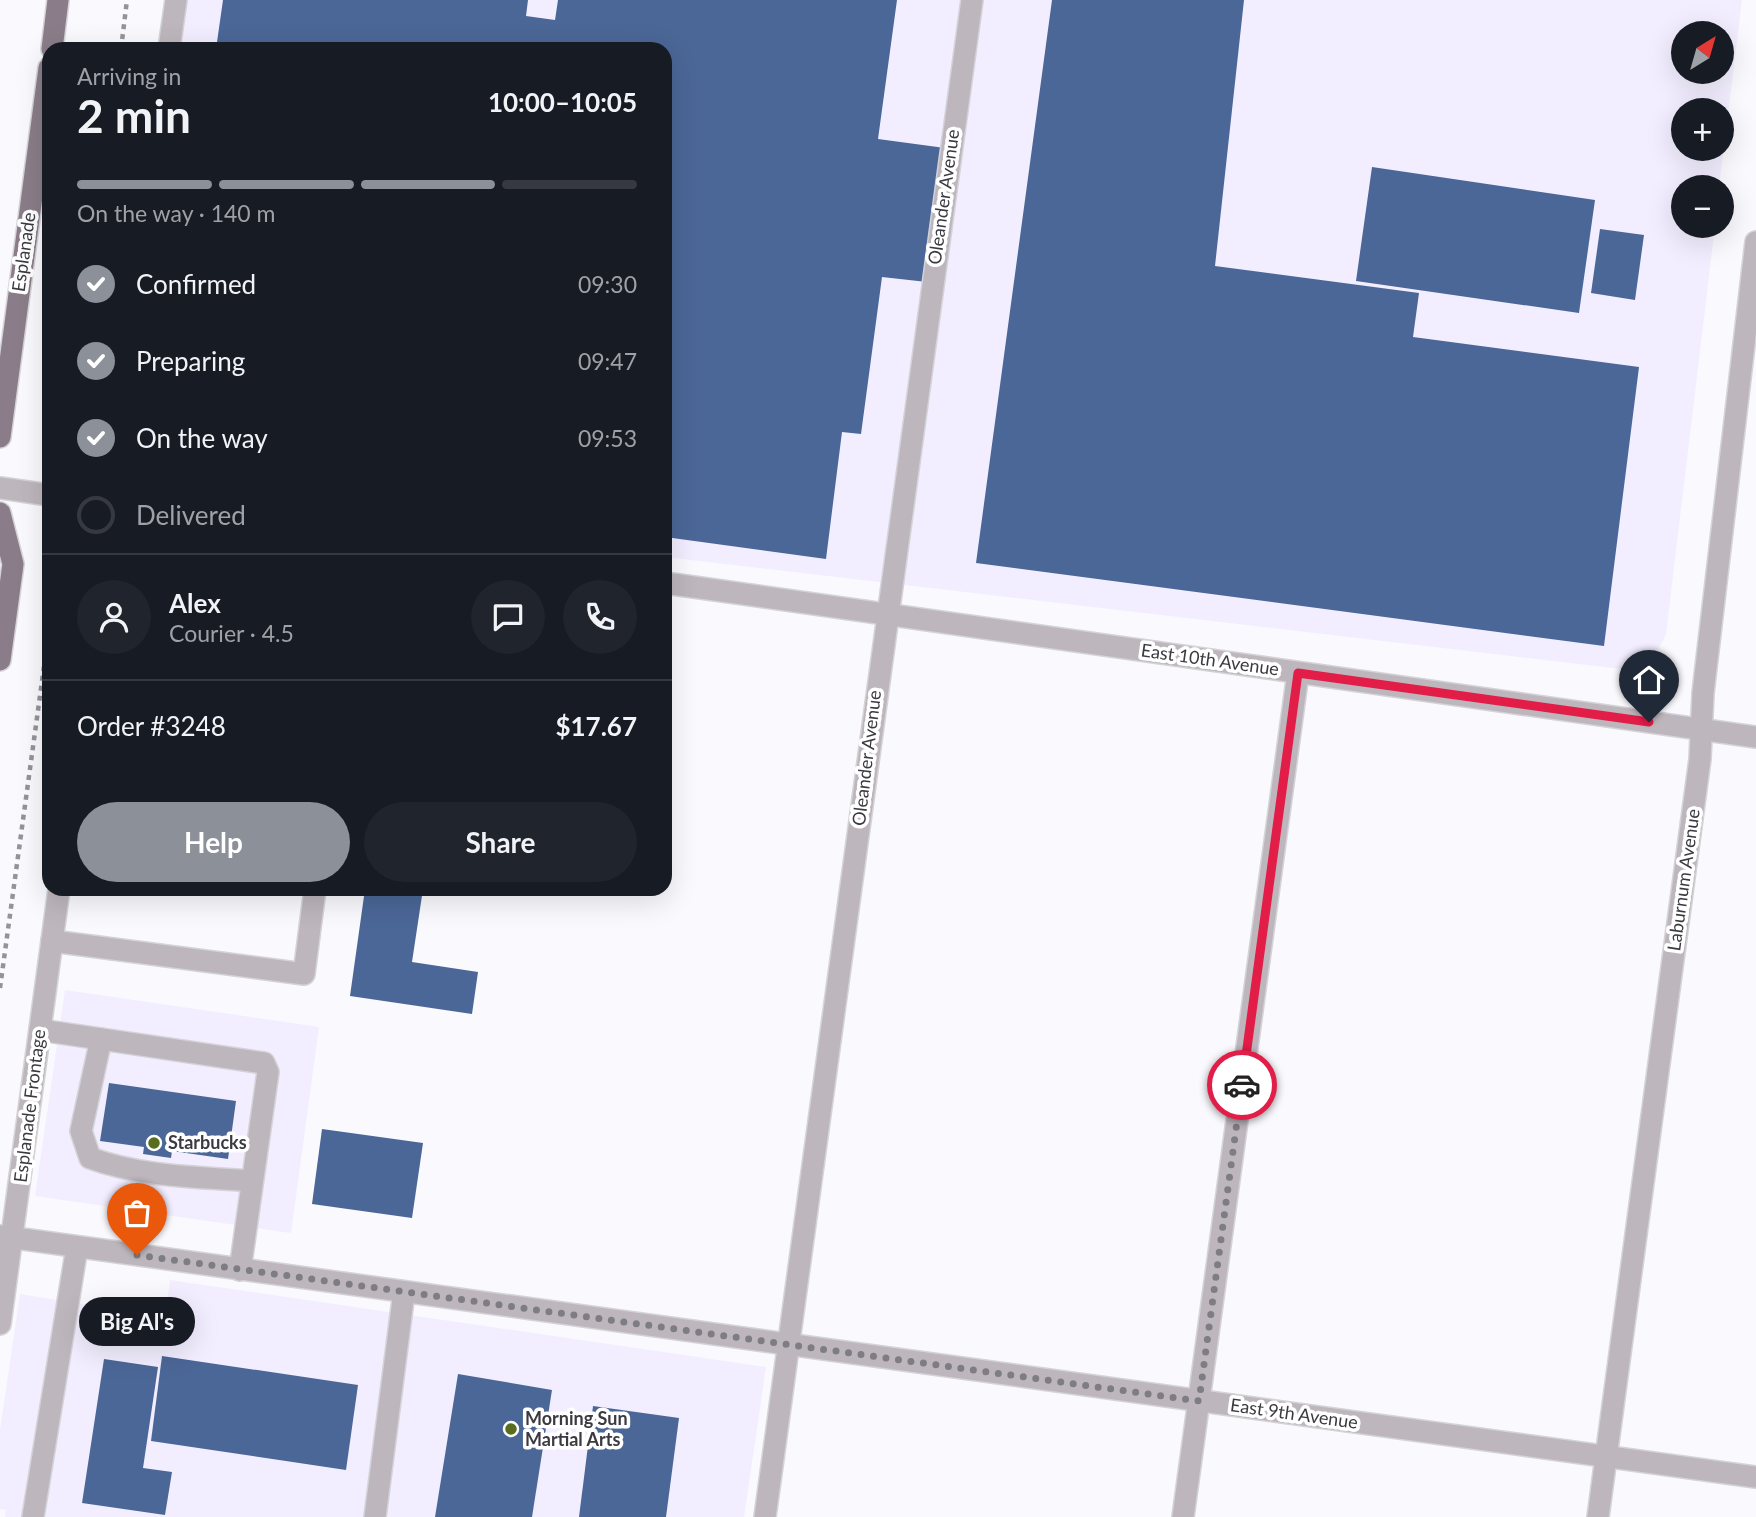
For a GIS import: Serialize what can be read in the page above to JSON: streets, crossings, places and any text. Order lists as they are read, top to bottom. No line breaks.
{"streets":{"main road":["Esplanade"],"street":["Oleander Avenue","East 10th Avenue","Laburnum Avenue","Esplanade Frontage","East 9th Avenue"]},"crossings":[["Oleander Avenue","East 10th Avenue"],["Oleander Avenue","East 9th Avenue"],["East 10th Avenue","Laburnum Avenue"],["Laburnum Avenue","East 9th Avenue"],["Esplanade Frontage","East 9th Avenue"]],"places":["Starbucks","Big Al's","Morning Sun Martial Arts"],"north":"top right","page":{"map_buttons":["+","−"],"heading":["2 min","Arriving in","10:00–10:05"],"panel":["Alex","Courier · 4.5","Order #3248","$17.67"],"bar":"On the way · 140 m","list":[["Confirmed","09:30"],["Preparing","09:47"],["On the way","09:53"],"Delivered"],"buttons":["Help","Share"],"bubble":"Big Al's"}}
